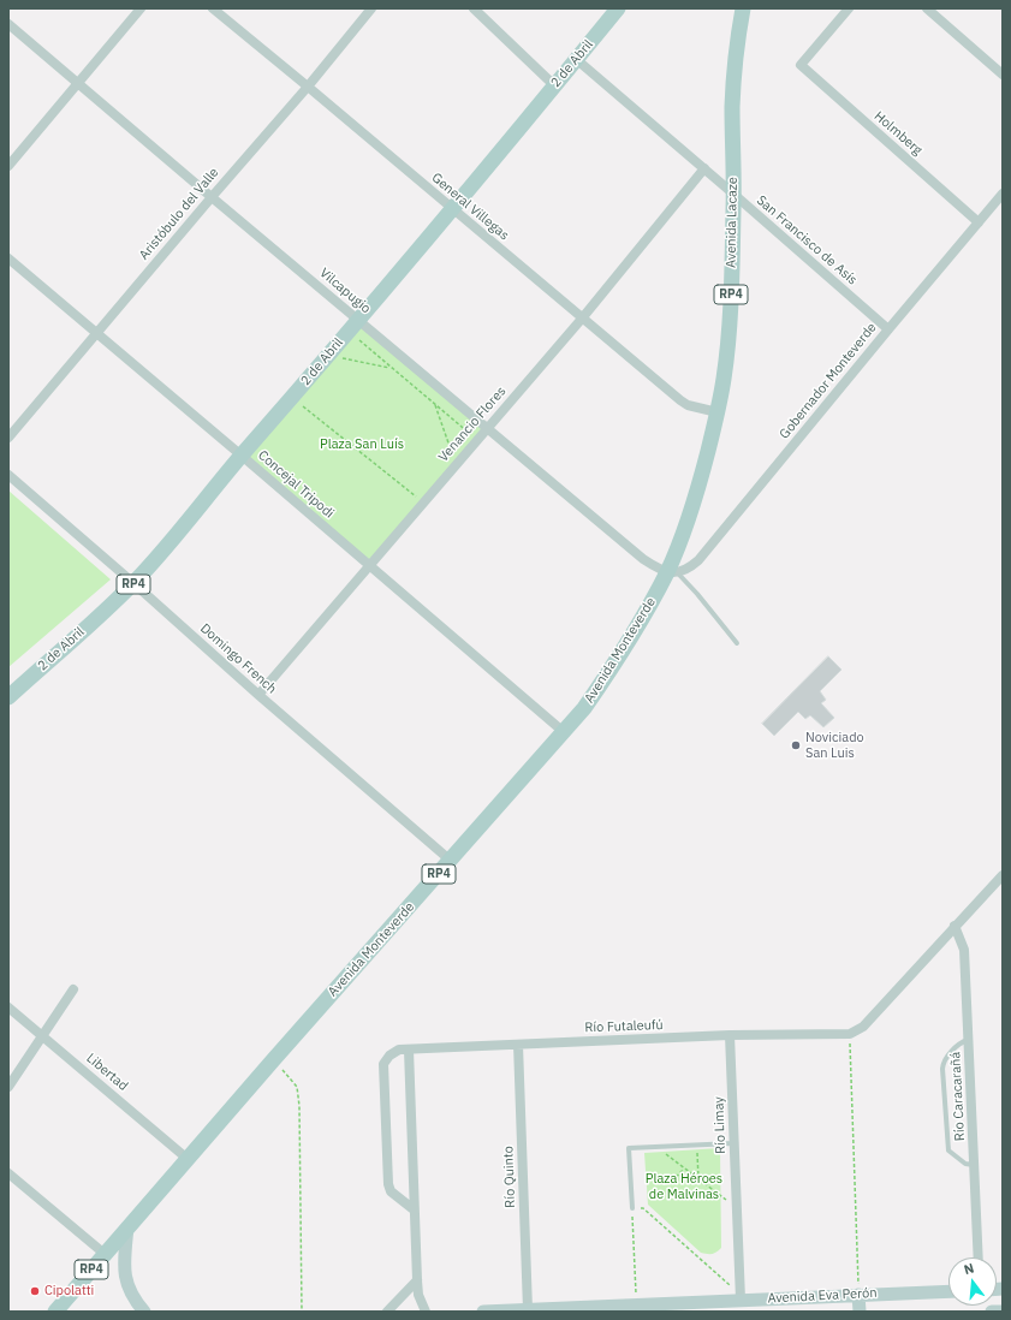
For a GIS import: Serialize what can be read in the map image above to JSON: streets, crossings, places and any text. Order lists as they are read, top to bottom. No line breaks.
{"streets":{"main road":["2 de Abril","Avenida Lacaze","RP4","Avenida Monteverde","Avenida Eva Perón"],"street":["Holmberg","General Villegas","Aristóbulo del Valle","San Francisco de Asís","Vilcapugio","Gobernador Monteverde","Venancio Flores","Concejal Tripodi","Domingo French","Río Futaleufú","Libertad","Río Caracarañá","Río Limay","Río Quinto"]},"crossings":[["2 de Abril","General Villegas"],["2 de Abril","San Francisco de Asís"],["2 de Abril","Vilcapugio"],["2 de Abril","Concejal Tripodi"],["2 de Abril","Domingo French"],["Holmberg","Gobernador Monteverde"],["General Villegas","Aristóbulo del Valle"],["General Villegas","Avenida Lacaze"],["General Villegas","Venancio Flores"],["Aristóbulo del Valle","Vilcapugio"],["Aristóbulo del Valle","Concejal Tripodi"],["Avenida Lacaze","San Francisco de Asís"],["Avenida Lacaze","Vilcapugio"],["Avenida Lacaze","Gobernador Monteverde"],["Avenida Lacaze","Avenida Monteverde"],["San Francisco de Asís","Gobernador Monteverde"],["San Francisco de Asís","Venancio Flores"],["Vilcapugio","Gobernador Monteverde"],["Vilcapugio","Venancio Flores"],["Vilcapugio","Avenida Monteverde"],["Gobernador Monteverde","Avenida Monteverde"],["Venancio Flores","Concejal Tripodi"],["Venancio Flores","Domingo French"],["Concejal Tripodi","Avenida Monteverde"],["Avenida Monteverde","Domingo French"],["Avenida Monteverde","Libertad"],["Río Futaleufú","Río Limay"],["Río Futaleufú","Río Quinto"],["Río Limay","Avenida Eva Perón"],["Río Quinto","Avenida Eva Perón"]],"parks":["Plaza San Luís","Plaza Héroes de Malvinas"],"places":["Noviciado San Luis","Cipolatti"],"north":"top"}
